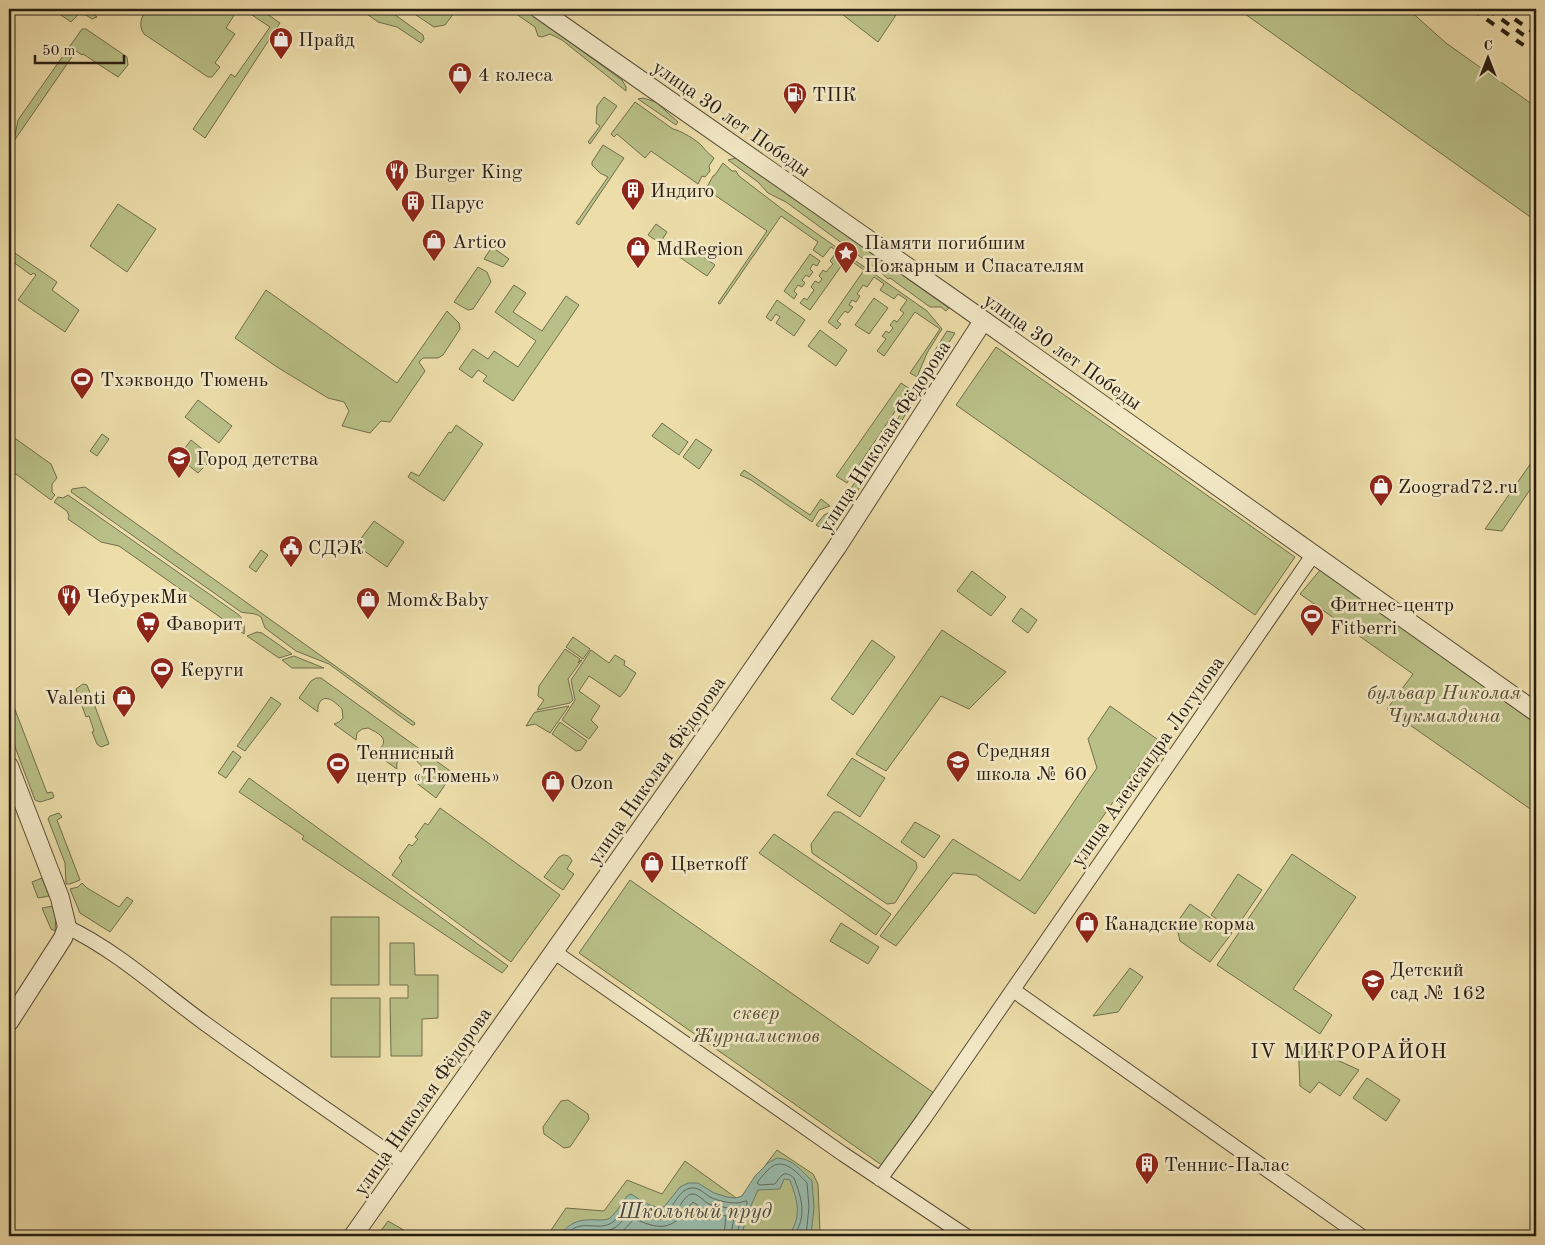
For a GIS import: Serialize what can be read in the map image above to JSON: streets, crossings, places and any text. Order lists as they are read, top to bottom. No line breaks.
{"streets":{"street":["улица 30 лет Победы","улица Николая Фёдорова","улица Александра Логунова"]},"crossings":[["улица 30 лет Победы","улица Николая Фёдорова"],["улица 30 лет Победы","улица Александра Логунова"]],"districts":["IV МИКРОРАЙОН"],"water":["Школьный пруд"],"parks":["бульвар Николая Чукмалдина","сквер Журналистов"],"places":{"shop":["Прайд","4 колеса","Artico","MdRegion","Zoograd72.ru","Mom&Baby","Valenti","Ozon","Цветкоff","Канадские корма"],"fuel station":["ТПК"],"restaurant":["Burger King","ЧебурекМи"],"building":["Индиго","Парус","Теннис-Палас"],"place":["Памяти погибшим Пожарным и Спасателям"],"sports":["Тхэквондо Тюмень","Фитнес-центр Fitberri","Керуги","Теннисный центр «Тюмень»"],"school or university":["Город детства","Средняя школа № 60","Детский сад № 162"],"public building":["СДЭК"],"supermarket":["Фаворит"]},"scale_bar":"50 m","north":"top"}
